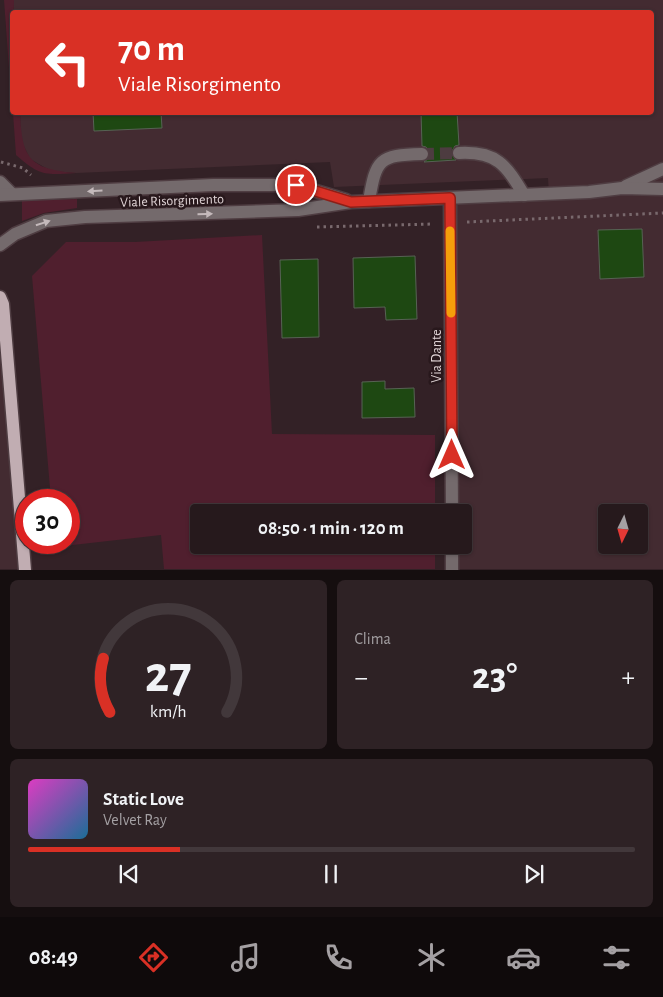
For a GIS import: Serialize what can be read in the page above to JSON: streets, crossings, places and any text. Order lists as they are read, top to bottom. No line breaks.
{"streets":{"street":["Viale Risorgimento","Via Dante"]},"crossings":[["Viale Risorgimento","Via Dante"]],"north":"bottom","page":{"turn":["70 m","Viale Risorgimento"],"limit":"30","trip":"08:50 · 1 min · 120 m","tile":"Clima","heat":["−","23°","+"],"song":["Static Love","Velvet Ray"],"tabs":"08:49","gauge":["27","km/h"]}}
